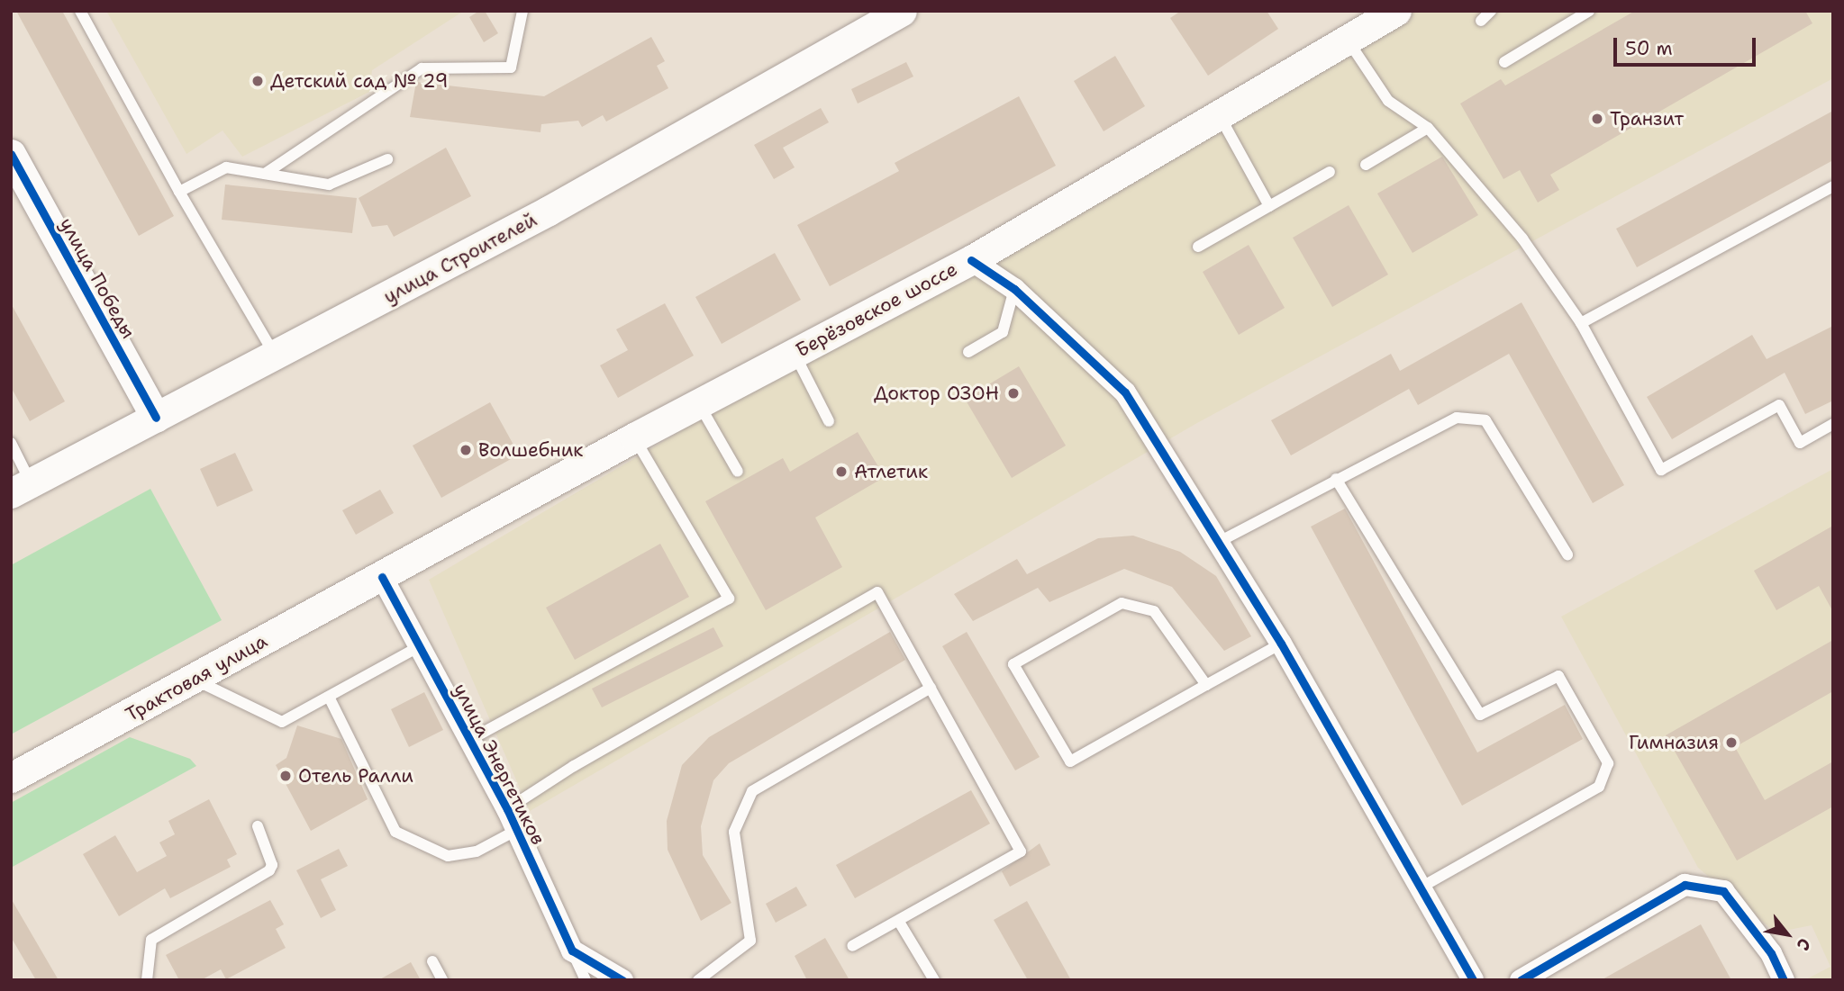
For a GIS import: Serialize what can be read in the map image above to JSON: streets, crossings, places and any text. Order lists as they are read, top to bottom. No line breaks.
{"streets":{"main road":["улица Строителей","улица Победы","Берёзовское шоссе","Трактовая улица"],"street":["улица Энергетиков"]},"crossings":[["улица Строителей","улица Победы"],["Берёзовское шоссе","Трактовая улица"],["Берёзовское шоссе","улица Энергетиков"],["Трактовая улица","улица Энергетиков"]],"places":["Детский сад № 29","Транзит","Доктор ОЗОН","Волшебник","Атлетик","Гимназия","Отель Ралли"],"scale_bar":"50 m","north":"bottom right"}
